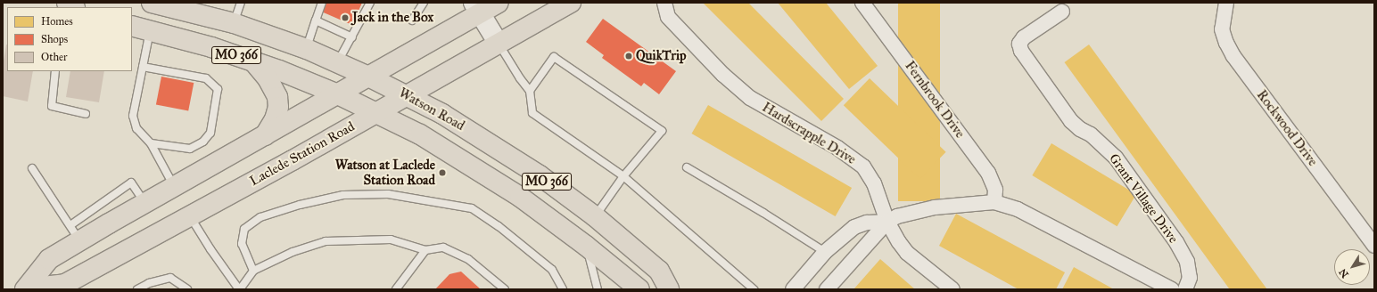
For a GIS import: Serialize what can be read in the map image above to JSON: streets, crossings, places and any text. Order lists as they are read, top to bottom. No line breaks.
{"streets":{"main road":["MO 366","Watson Road","Laclede Station Road"],"street":["Fernbrook Drive","Rockwood Drive","Hardscrapple Drive","Grant Village Drive"]},"crossings":[["Watson Road","Laclede Station Road"]],"places":["Jack in the Box","QuikTrip","Watson at Laclede Station Road"],"legend":["Homes","Shops","Other"],"north":"bottom left"}
